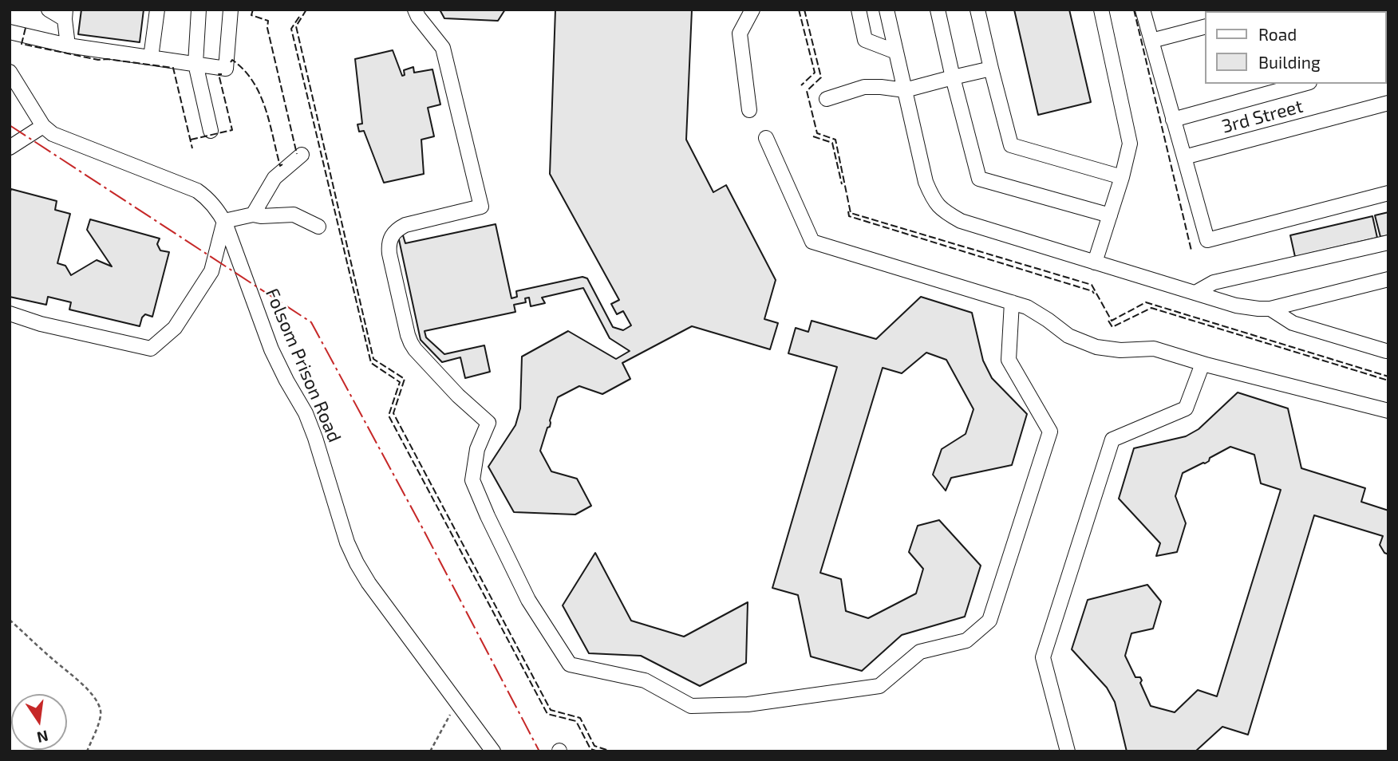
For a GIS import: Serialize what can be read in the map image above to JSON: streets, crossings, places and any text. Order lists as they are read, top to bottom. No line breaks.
{"streets":{"street":["3rd Street","Folsom Prison Road"]},"legend":["Road","Building"],"north":"bottom"}
